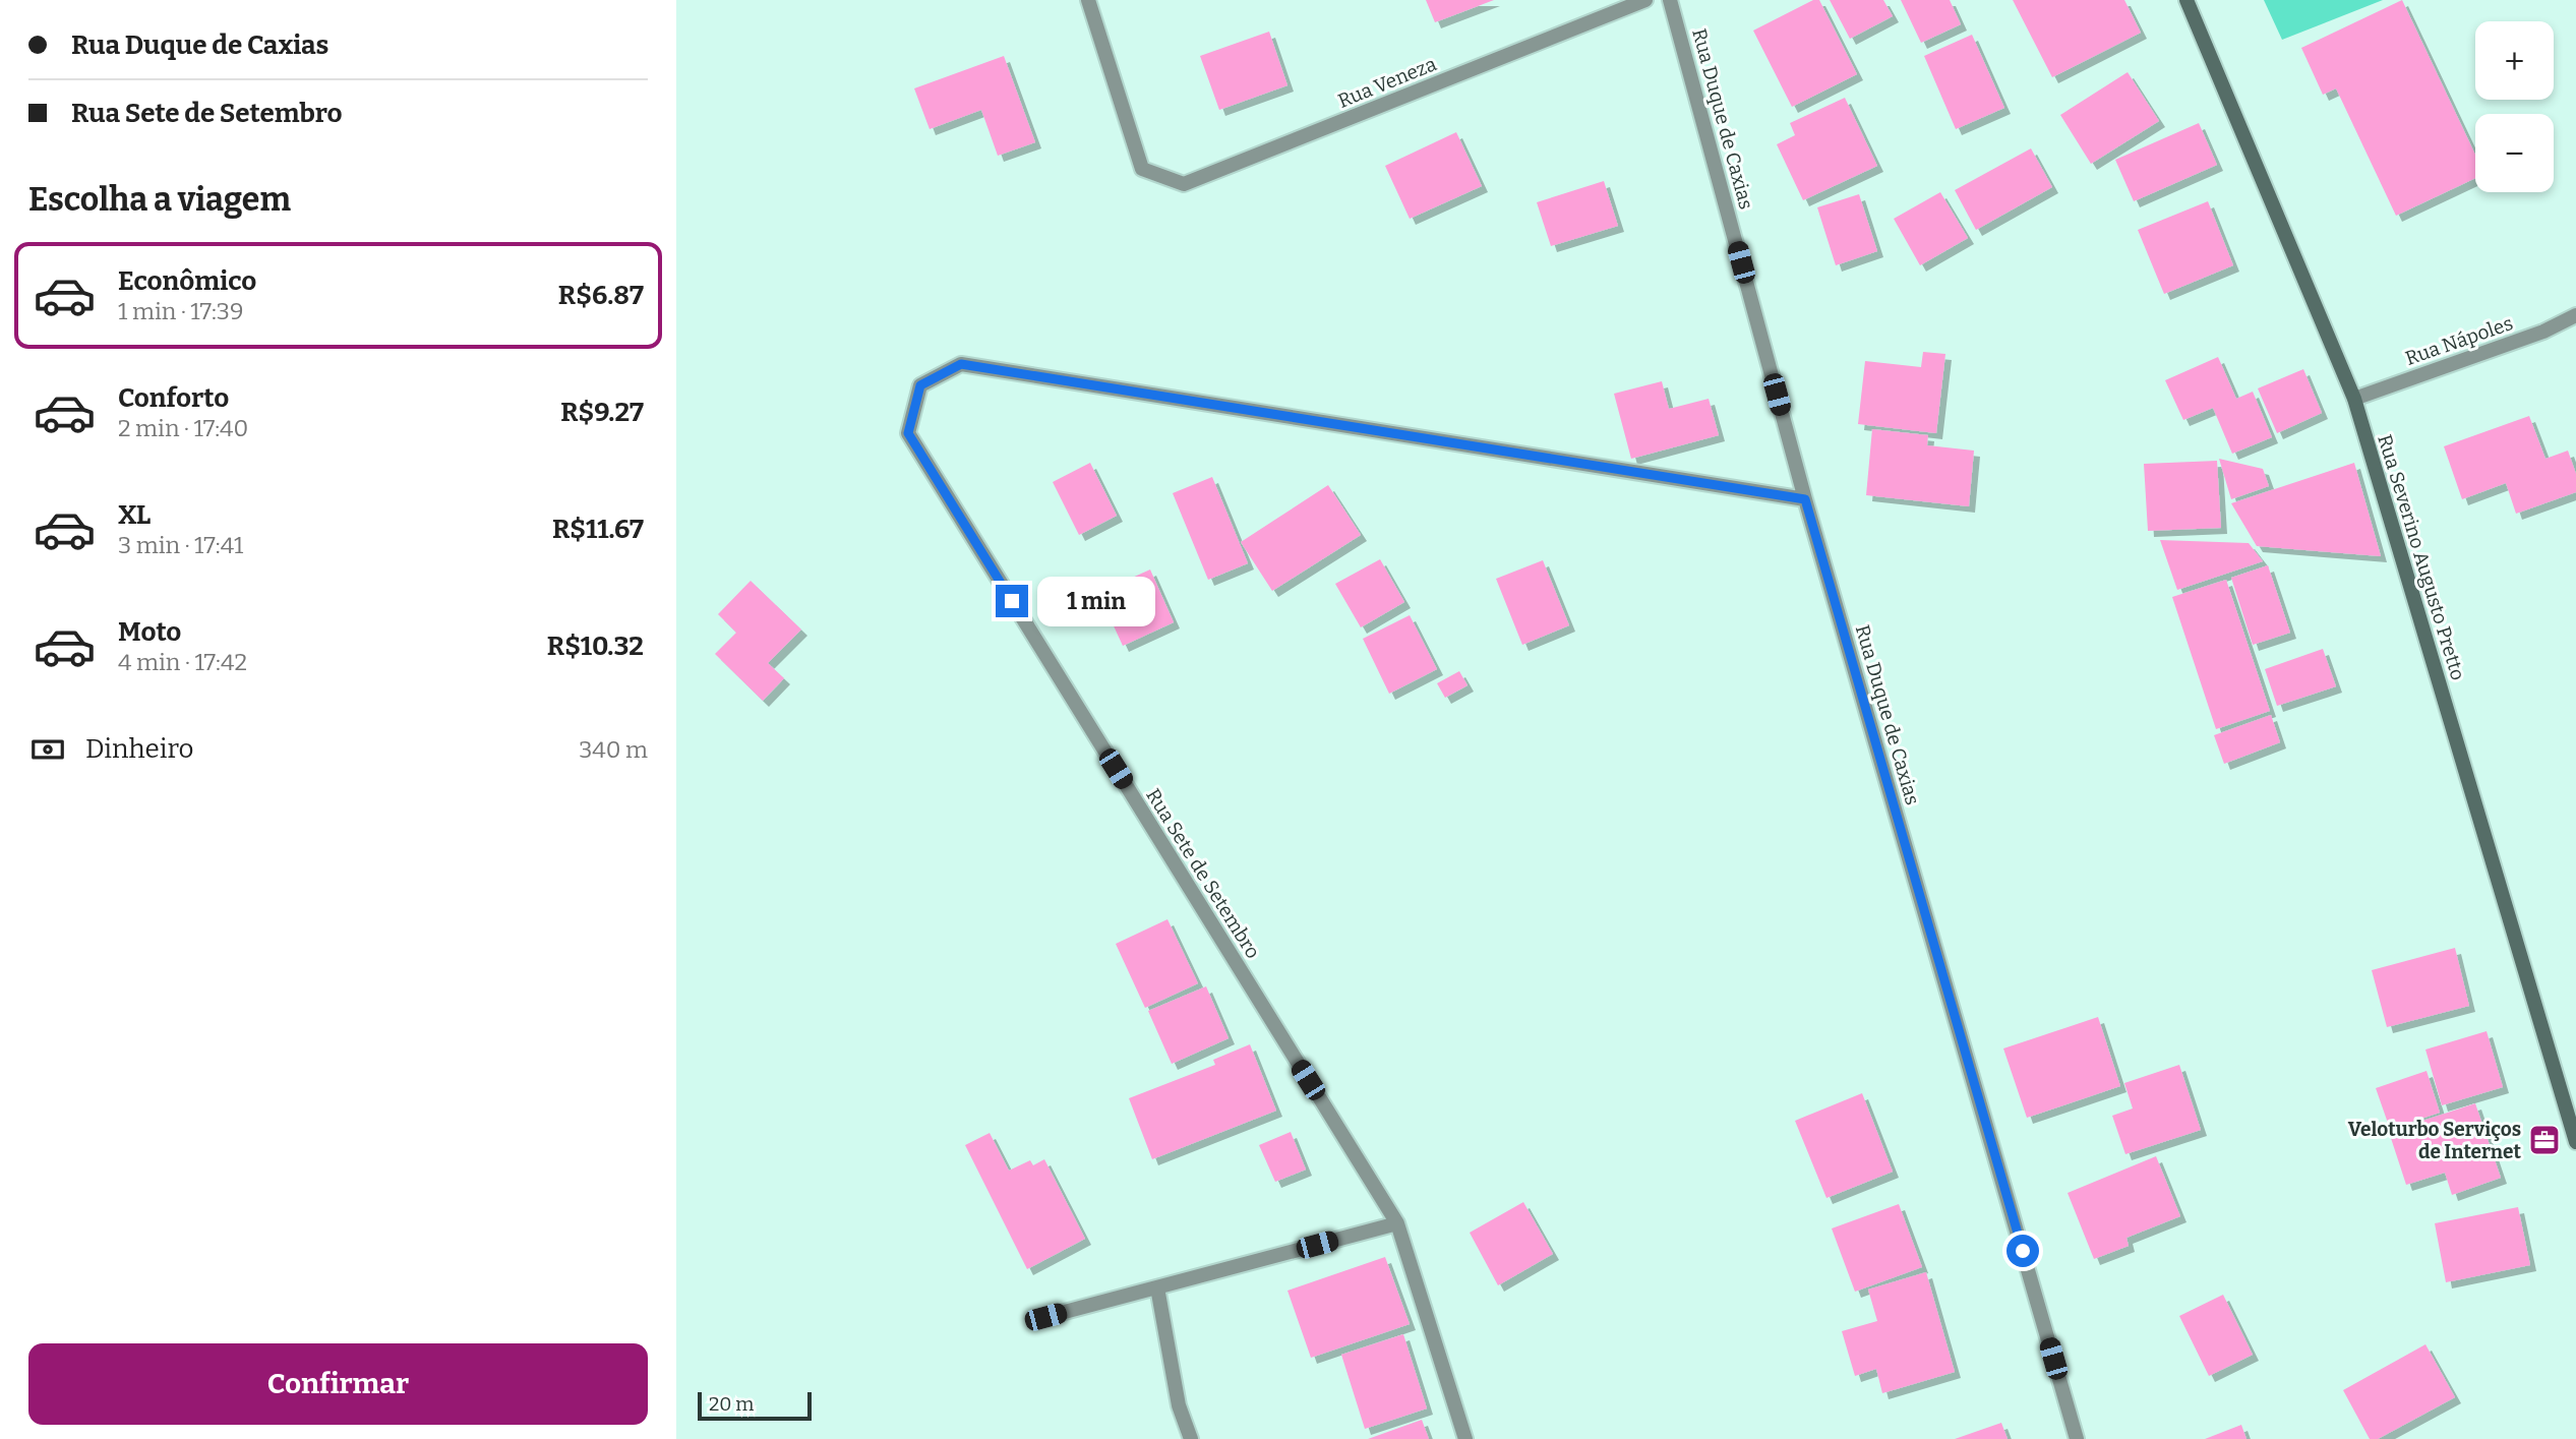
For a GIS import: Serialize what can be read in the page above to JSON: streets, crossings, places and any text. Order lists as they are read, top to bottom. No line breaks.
{"streets":{"street":["Rua Veneza","Rua Duque de Caxias","Rua Nápoles","Rua Severino Augusto Pretto","Rua Sete de Setembro"]},"crossings":[["Rua Duque de Caxias","Rua Sete de Setembro"],["Rua Nápoles","Rua Severino Augusto Pretto"]],"places":{"office":["Veloturbo Serviços de Internet"]},"scale_bar":"20 m","page":{"banner":["Rua Duque de Caxias","Rua Sete de Setembro"],"map_buttons":["+","−"],"heading":"Escolha a viagem","list":[{"name":"Econômico","note":"1 min · 17:39","value":"R$6.87"},{"name":"Conforto","note":"2 min · 17:40","value":"R$9.27"},{"name":"XL","note":"3 min · 17:41","value":"R$11.67"},{"name":"Moto","note":"4 min · 17:42","value":"R$10.32"}],"bubble":"1 min","pay":["Dinheiro","340 m"],"buttons":"Confirmar","scale":"20 m"}}
